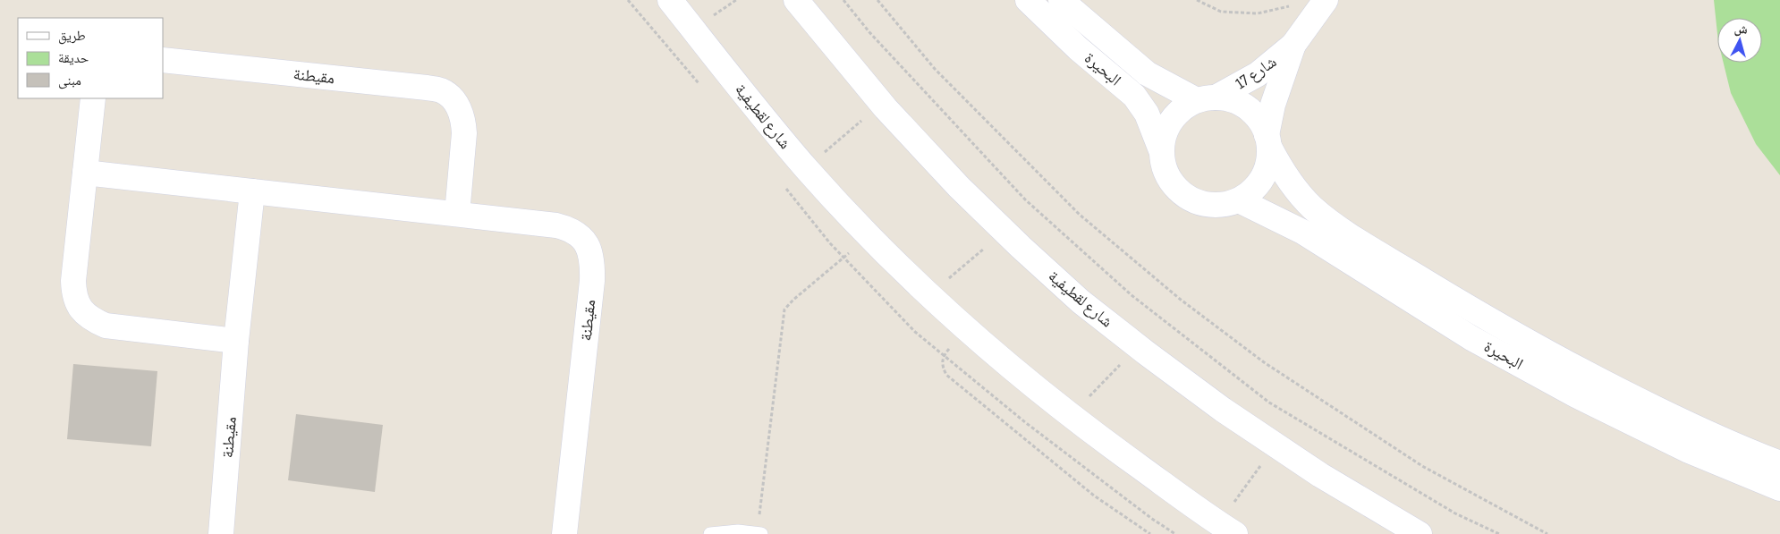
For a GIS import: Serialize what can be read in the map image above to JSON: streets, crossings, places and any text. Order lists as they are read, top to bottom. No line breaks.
{"streets":{"street":["البحيرة","شارع 17","مقيطنة","شارع لقطيفية"]},"crossings":[["البحيرة","شارع 17"]],"legend":["طريق","حديقة","مبنى"],"north":"top"}
